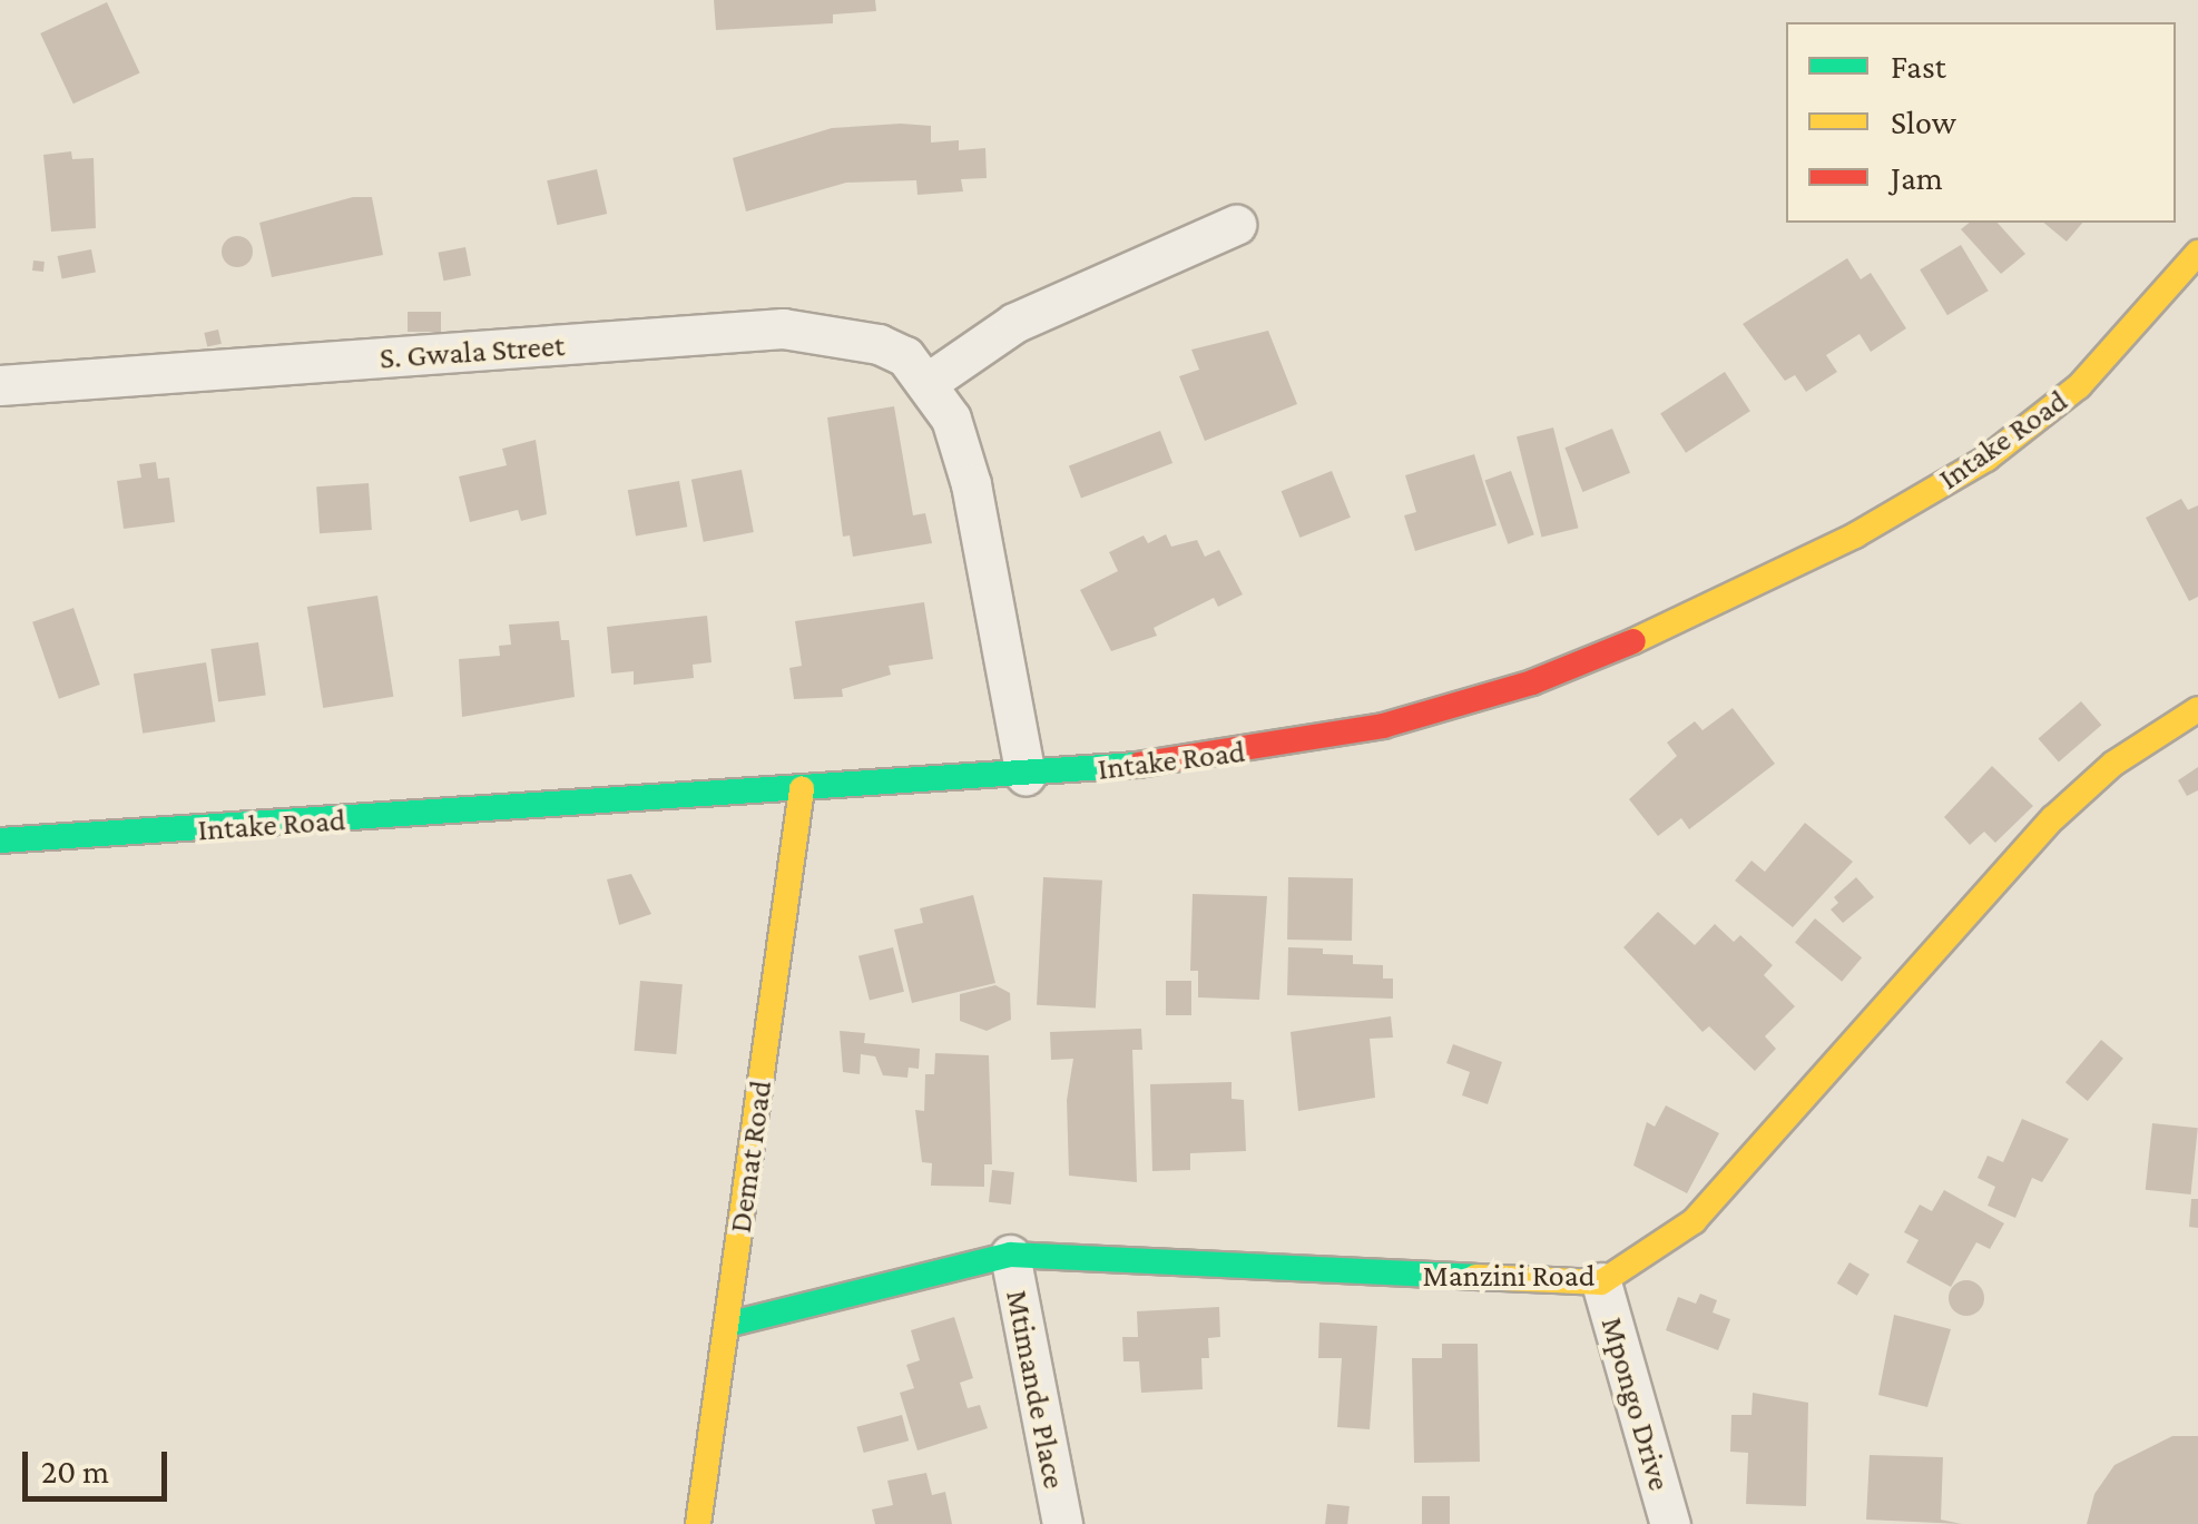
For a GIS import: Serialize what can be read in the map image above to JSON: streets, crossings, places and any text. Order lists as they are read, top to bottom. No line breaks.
{"streets":{"street":["S. Gwala Street","Intake Road","Demat Road","Manzini Road","Mtimande Place","Mpongo Drive"]},"crossings":[["S. Gwala Street","Intake Road"],["Intake Road","Demat Road"],["Demat Road","Manzini Road"],["Manzini Road","Mtimande Place"],["Manzini Road","Mpongo Drive"]],"legend":["Fast","Slow","Jam"],"scale_bar":"20 m"}
